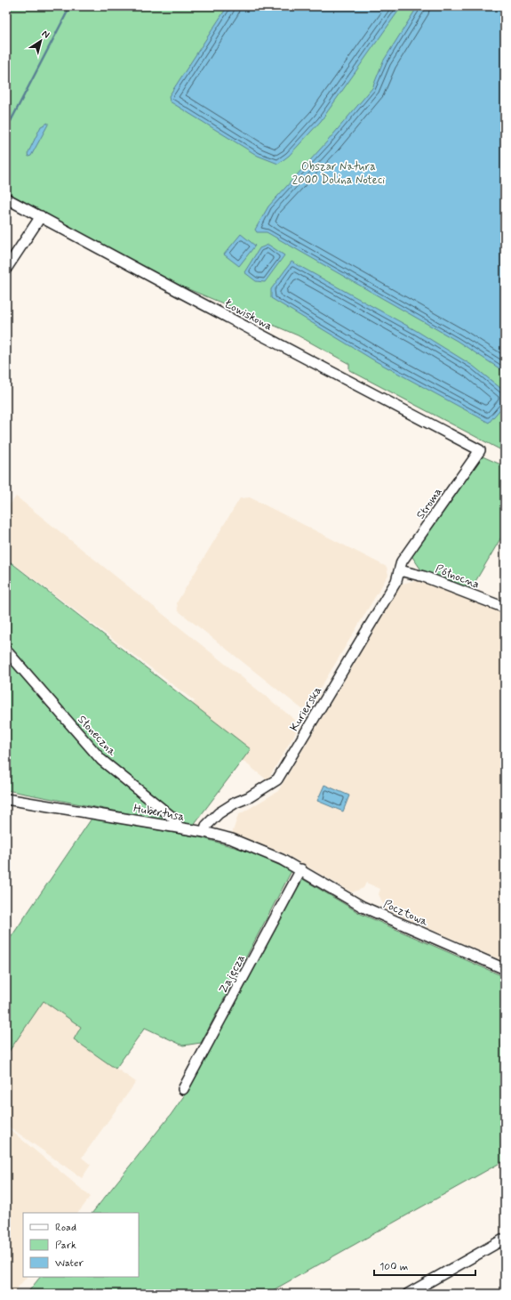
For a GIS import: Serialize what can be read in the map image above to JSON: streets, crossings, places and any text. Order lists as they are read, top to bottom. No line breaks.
{"streets":{"street":["Łowiskowa","Stroma","Północna","Kurierska","Słoneczna","Hubertusa","Pocztowa","Zajęcza"]},"crossings":[["Łowiskowa","Stroma"],["Stroma","Północna"],["Stroma","Kurierska"],["Północna","Kurierska"],["Kurierska","Hubertusa"],["Słoneczna","Hubertusa"],["Hubertusa","Pocztowa"],["Hubertusa","Zajęcza"],["Pocztowa","Zajęcza"]],"parks":["Obszar Natura 2000 Dolina Noteci"],"legend":["Road","Park","Water"],"scale_bar":"100 m","north":"top right"}
